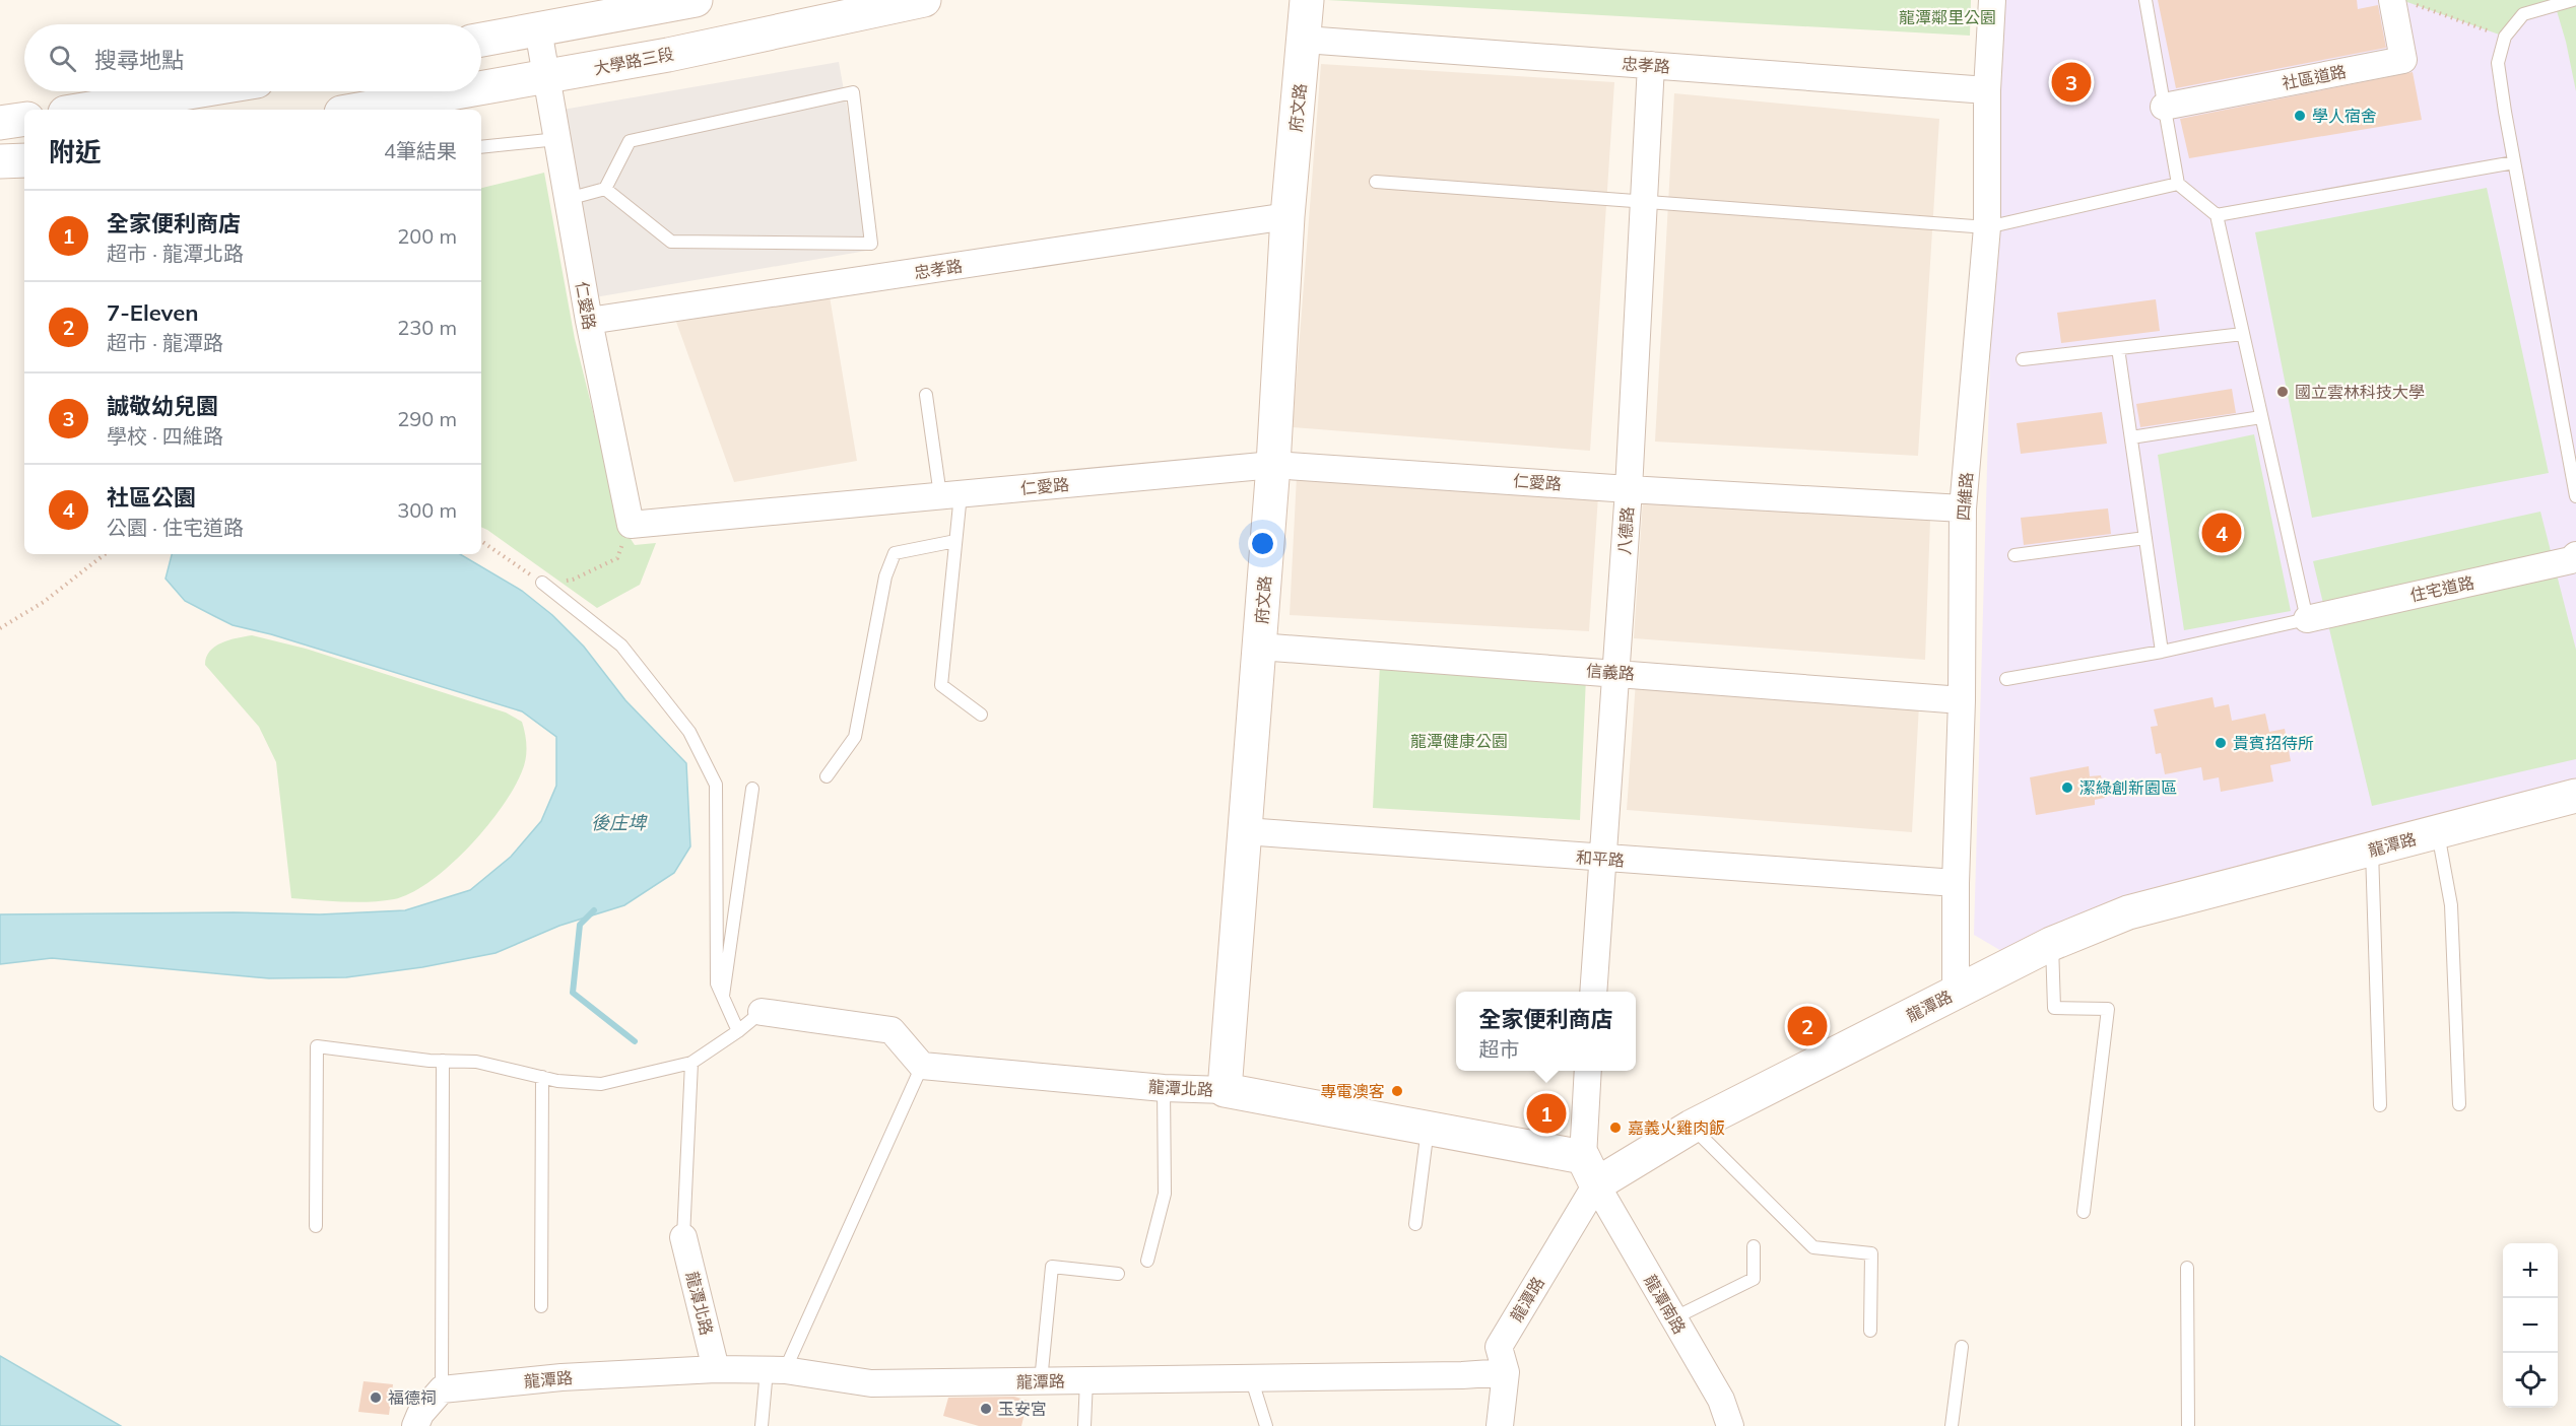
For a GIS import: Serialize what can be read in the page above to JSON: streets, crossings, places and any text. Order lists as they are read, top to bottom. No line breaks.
{"streets":{"street":["大學路三段","忠孝路","社區道路","府文路","仁愛路","四維路","八德路","住宅道路","信義路","龍潭路","和平路","龍潭北路","龍潭南路"]},"crossings":[["大學路三段","仁愛路"],["忠孝路","府文路"],["忠孝路","仁愛路"],["忠孝路","四維路"],["忠孝路","八德路"],["府文路","仁愛路"],["府文路","信義路"],["府文路","和平路"],["府文路","龍潭北路"],["仁愛路","四維路"],["仁愛路","八德路"],["四維路","信義路"],["四維路","龍潭路"],["四維路","和平路"],["八德路","信義路"],["八德路","和平路"],["龍潭路","龍潭北路"],["龍潭路","龍潭南路"],["龍潭北路","龍潭南路"]],"water":["後庄埤"],"parks":["龍潭鄰里公園","龍潭健康公園"],"places":["學人宿舍","國立雲林科技大學","貴賓招待所","潔綠創新園區","專電澳客","嘉義火雞肉飯","福德祠","玉安宮"],"page":{"search":"搜尋地點","pins":["3","4","2","1"],"heading":["附近","4筆結果"],"list":[{"mark":"1","name":"全家便利商店","note":"超市 · 龍潭北路","value":"200 m"},{"mark":"2","name":"7-Eleven","note":"超市 · 龍潭路","value":"230 m"},{"mark":"3","name":"誠敬幼兒園","note":"學校 · 四維路","value":"290 m"},{"mark":"4","name":"社區公園","note":"公園 · 住宅道路","value":"300 m"}],"popup":["全家便利商店","超市"],"map_buttons":["+","−"]}}
